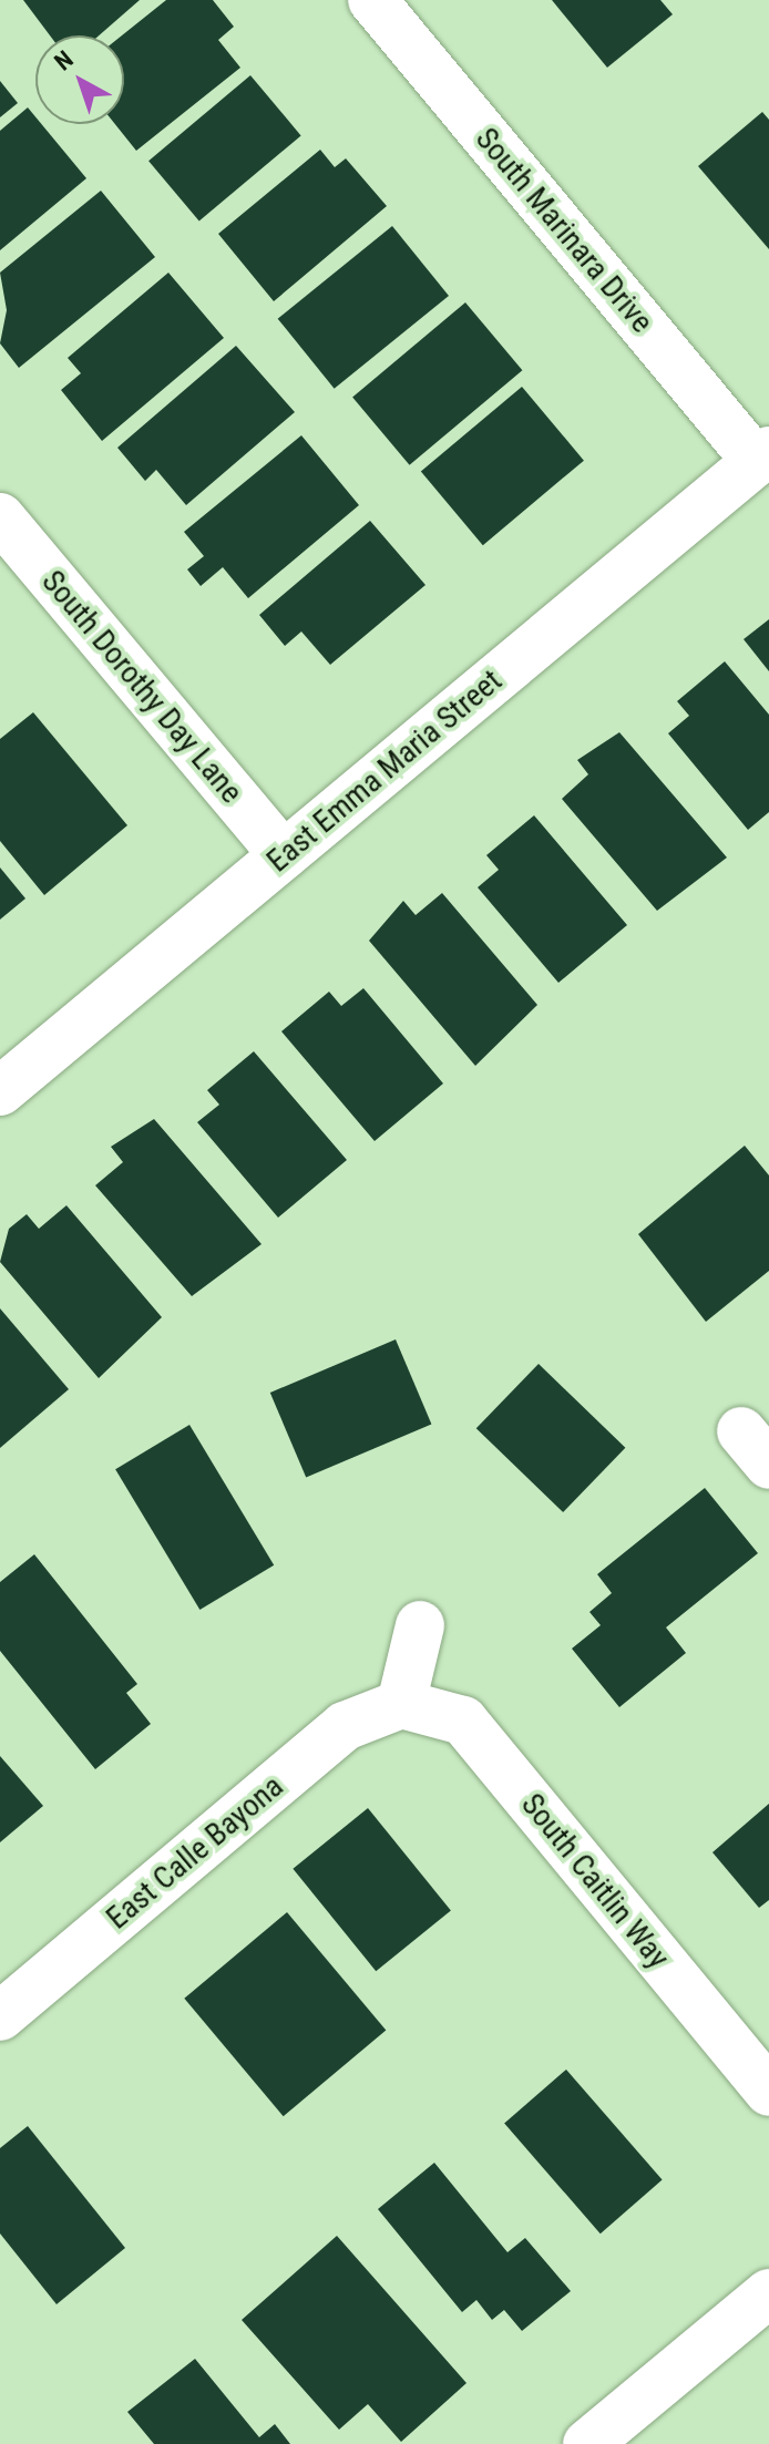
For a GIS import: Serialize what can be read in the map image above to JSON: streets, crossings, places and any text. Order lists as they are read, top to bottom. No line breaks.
{"streets":{"street":["South Marinara Drive","South Dorothy Day Lane","East Emma Maria Street","East Calle Bayona","South Caitlin Way"]},"crossings":[["South Marinara Drive","East Emma Maria Street"],["South Dorothy Day Lane","East Emma Maria Street"],["East Calle Bayona","South Caitlin Way"]],"north":"top left"}
